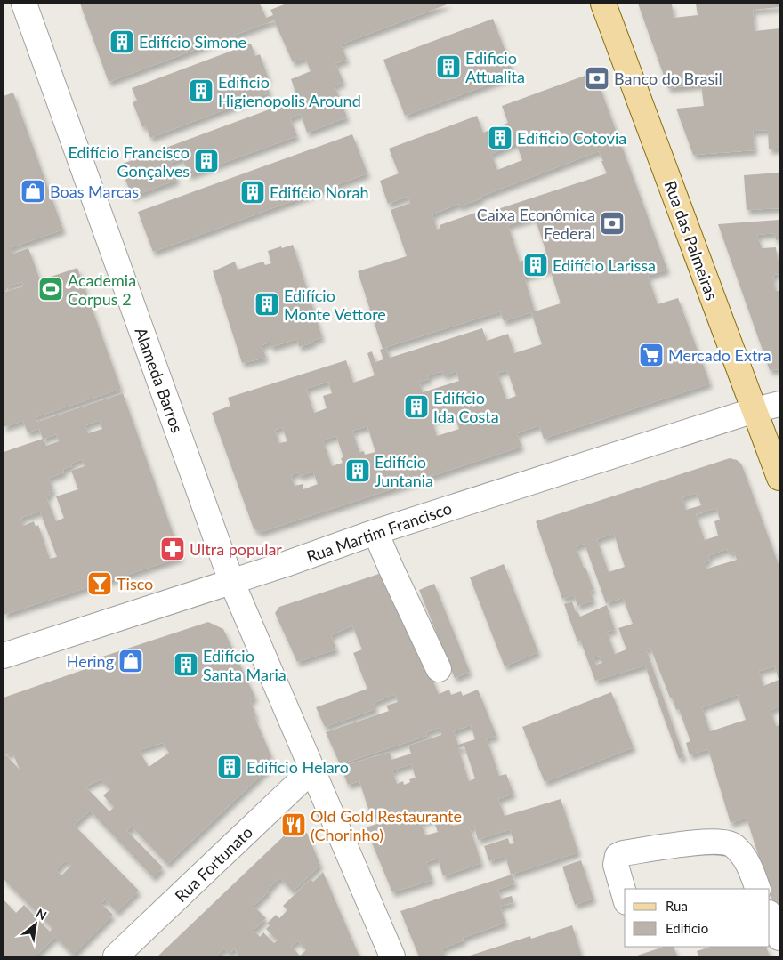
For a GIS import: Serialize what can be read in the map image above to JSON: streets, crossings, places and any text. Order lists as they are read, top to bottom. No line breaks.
{"streets":{"main road":["Rua das Palmeiras"],"street":["Alameda Barros","Rua Martim Francisco","Rua Fortunato"]},"crossings":[["Rua das Palmeiras","Rua Martim Francisco"],["Alameda Barros","Rua Martim Francisco"],["Alameda Barros","Rua Fortunato"]],"places":{"building":["Edifício Simone","Edificio Attualita","Edificio Higienopolis Around","Edifício Cotovia","Edifício Francisco Gonçalves","Edifício Norah","Edifício Larissa","Edifício Monte Vettore","Edifício Ida Costa","Edifício Juntania","Edifício Santa Maria","Edifício Helaro"],"bank":["Banco do Brasil","Caixa Econômica Federal"],"shop":["Boas Marcas","Hering"],"sports":["Academia Corpus 2"],"supermarket":["Mercado Extra"],"pharmacy":["Ultra popular"],"bar":["Tisco"],"restaurant":["Old Gold Restaurante (Chorinho)"]},"legend":["Rua","Edifício"],"north":"top right"}
